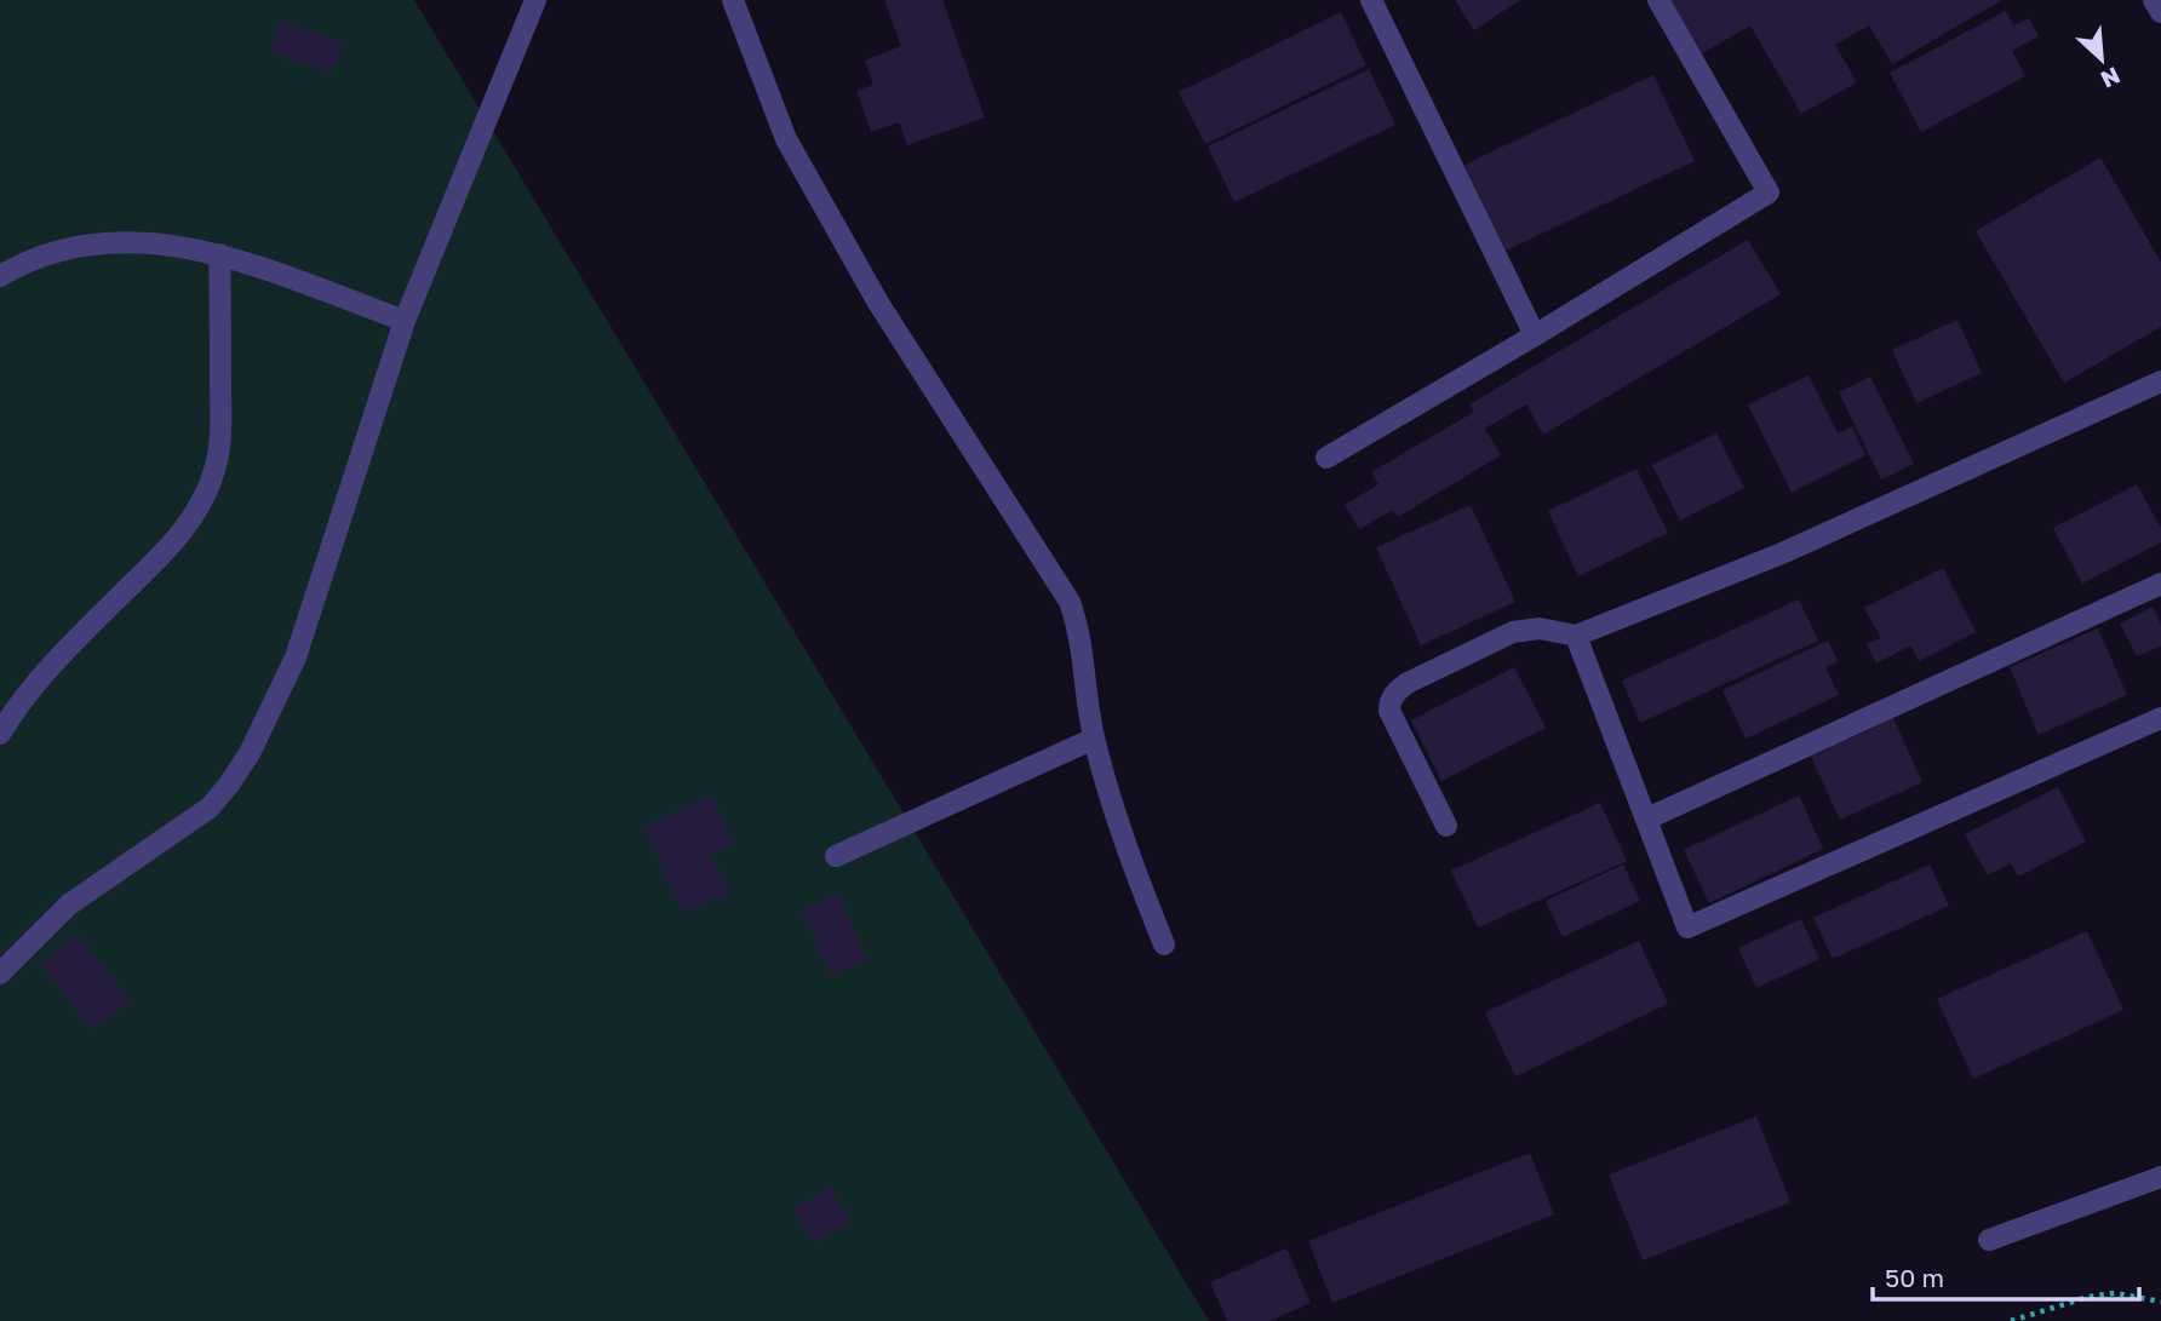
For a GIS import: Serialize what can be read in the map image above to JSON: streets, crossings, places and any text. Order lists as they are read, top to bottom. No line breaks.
{"scale_bar":"50 m","north":"bottom right"}
